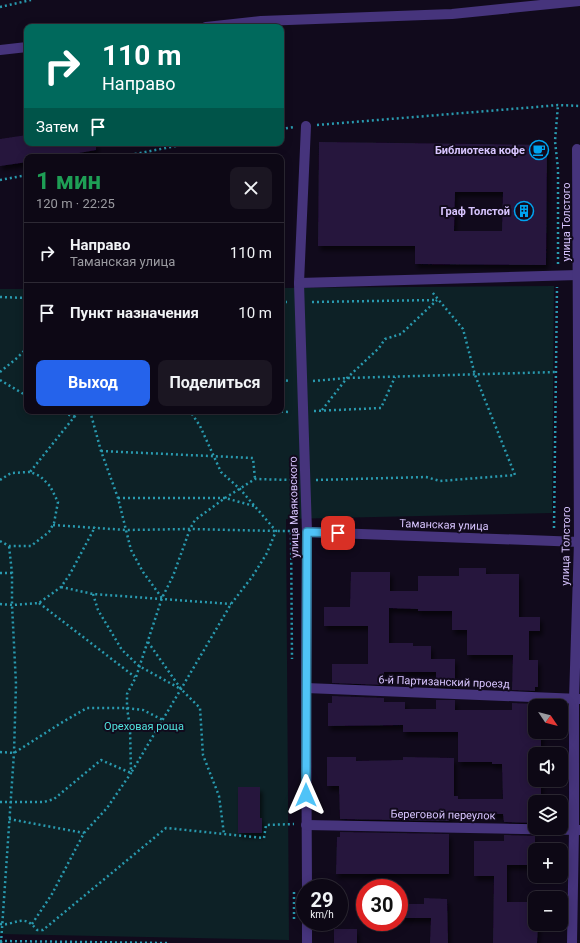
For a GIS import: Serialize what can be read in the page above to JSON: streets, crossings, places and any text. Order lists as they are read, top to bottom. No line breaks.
{"streets":{"street":["улица Толстого","улица Маяковского","Таманская улица","6-й Партизанский проезд","Береговой переулок"]},"crossings":[["улица Толстого","Таманская улица"],["улица Толстого","6-й Партизанский проезд"],["улица Толстого","Береговой переулок"],["улица Маяковского","Таманская улица"],["улица Маяковского","6-й Партизанский проезд"],["улица Маяковского","Береговой переулок"]],"parks":["Ореховая роща"],"places":{"cafe":["Библиотека кофе"],"building":["Граф Толстой"]},"north":"bottom right","page":{"turn":["110 m","Направо"],"then":"Затем","heading":["1 мин","120 m · 22:25"],"list":[{"name":"Направо","note":"Таманская улица","value":"110 m"},{"name":"Пункт назначения","value":"10 m"}],"buttons":["Выход","Поделиться"],"map_buttons":["+","−"],"speed":"29 km/h","limit":"30"}}
